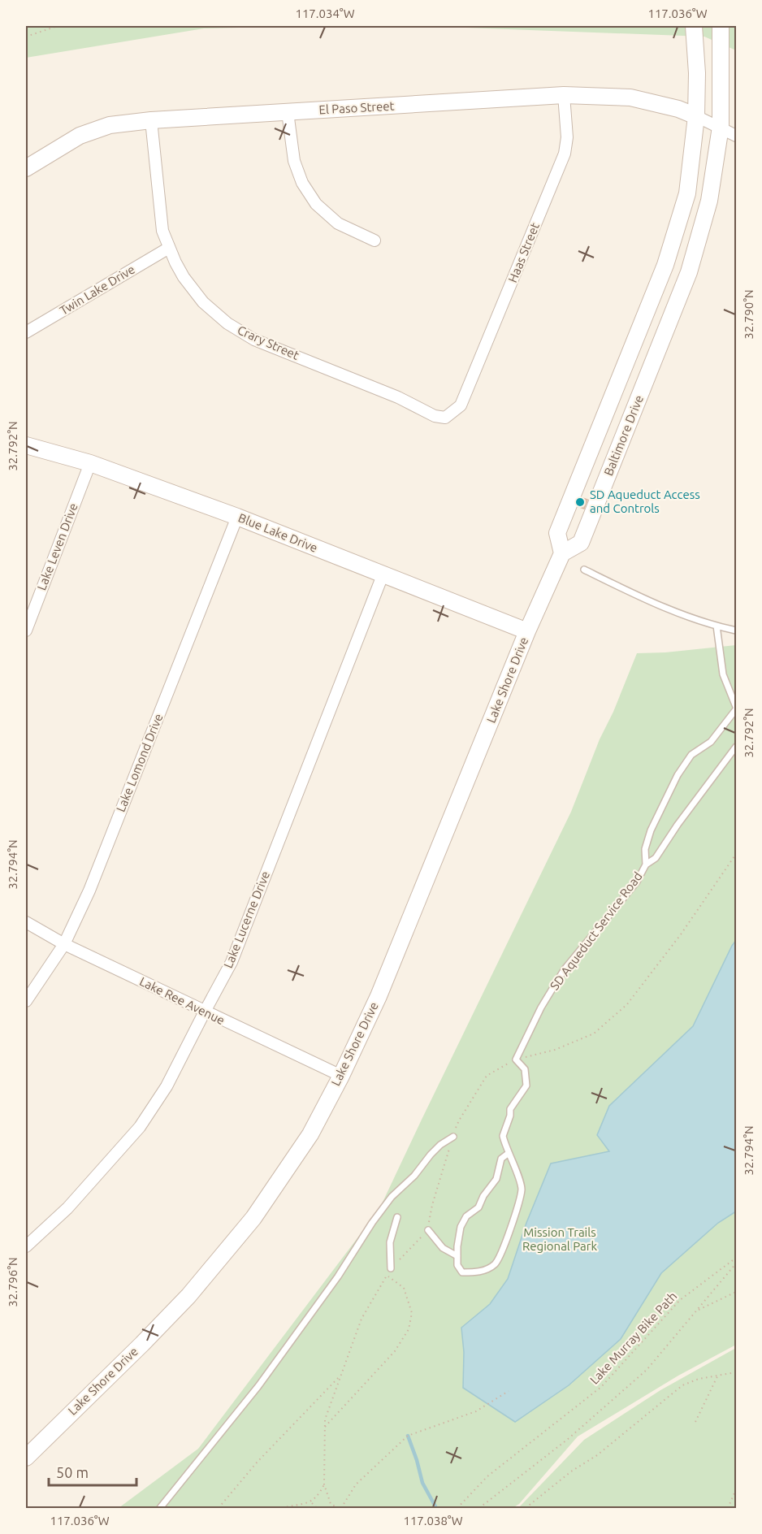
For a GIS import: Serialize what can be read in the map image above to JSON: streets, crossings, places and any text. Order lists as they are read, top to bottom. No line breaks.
{"streets":{"main road":["El Paso Street","Baltimore Drive","Blue Lake Drive","Lake Shore Drive"],"street":["Haas Street","Twin Lake Drive","Crary Street","Lake Leven Drive","Lake Lomond Drive","Lake Lucerne Drive","Lake Ree Avenue"],"lane":["SD Aqueduct Service Road"],"path":["Lake Murray Bike Path"]},"crossings":[["El Paso Street","Haas Street"],["El Paso Street","Crary Street"],["El Paso Street","Baltimore Drive"],["Haas Street","Crary Street"],["Twin Lake Drive","Crary Street"],["Baltimore Drive","Lake Shore Drive"],["Blue Lake Drive","Lake Leven Drive"],["Blue Lake Drive","Lake Shore Drive"],["Blue Lake Drive","Lake Lomond Drive"],["Blue Lake Drive","Lake Lucerne Drive"],["Lake Shore Drive","Lake Ree Avenue"],["Lake Lomond Drive","Lake Ree Avenue"],["Lake Lucerne Drive","Lake Ree Avenue"]],"parks":["Mission Trails Regional Park"],"places":["SD Aqueduct Access and Controls"],"scale_bar":"50 m","coordinates":["117.034°W","117.036°W","32.790°N","32.792°N","32.794°N","32.796°N","117.038°W"]}
